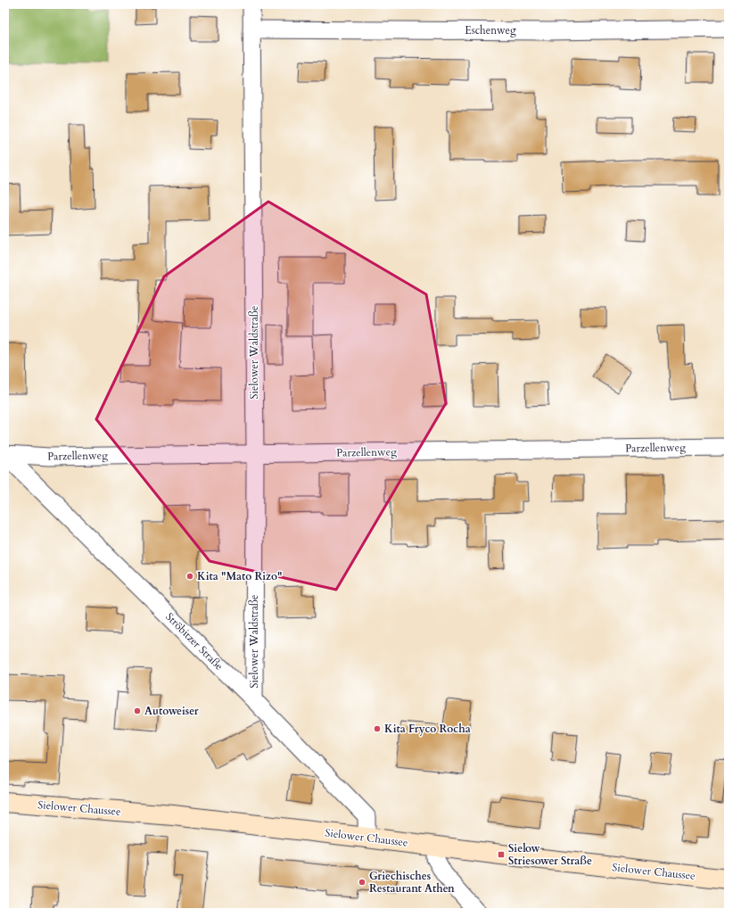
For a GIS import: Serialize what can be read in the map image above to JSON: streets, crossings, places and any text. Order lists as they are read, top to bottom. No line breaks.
{"streets":{"main road":["Sielower Chaussee"],"street":["Eschenweg","Sielower Waldstraße","Parzellenweg","Ströbitzer Straße"]},"crossings":[["Eschenweg","Sielower Waldstraße"],["Sielower Waldstraße","Parzellenweg"],["Sielower Waldstraße","Ströbitzer Straße"],["Parzellenweg","Ströbitzer Straße"],["Ströbitzer Straße","Sielower Chaussee"]],"places":{"other":["Kita \"Mato Rizo\"","Autoweiser","Kita Fryco Rocha","Griechisches Restaurant Athen"],"transit":["Sielow Striesower Straße"]}}
